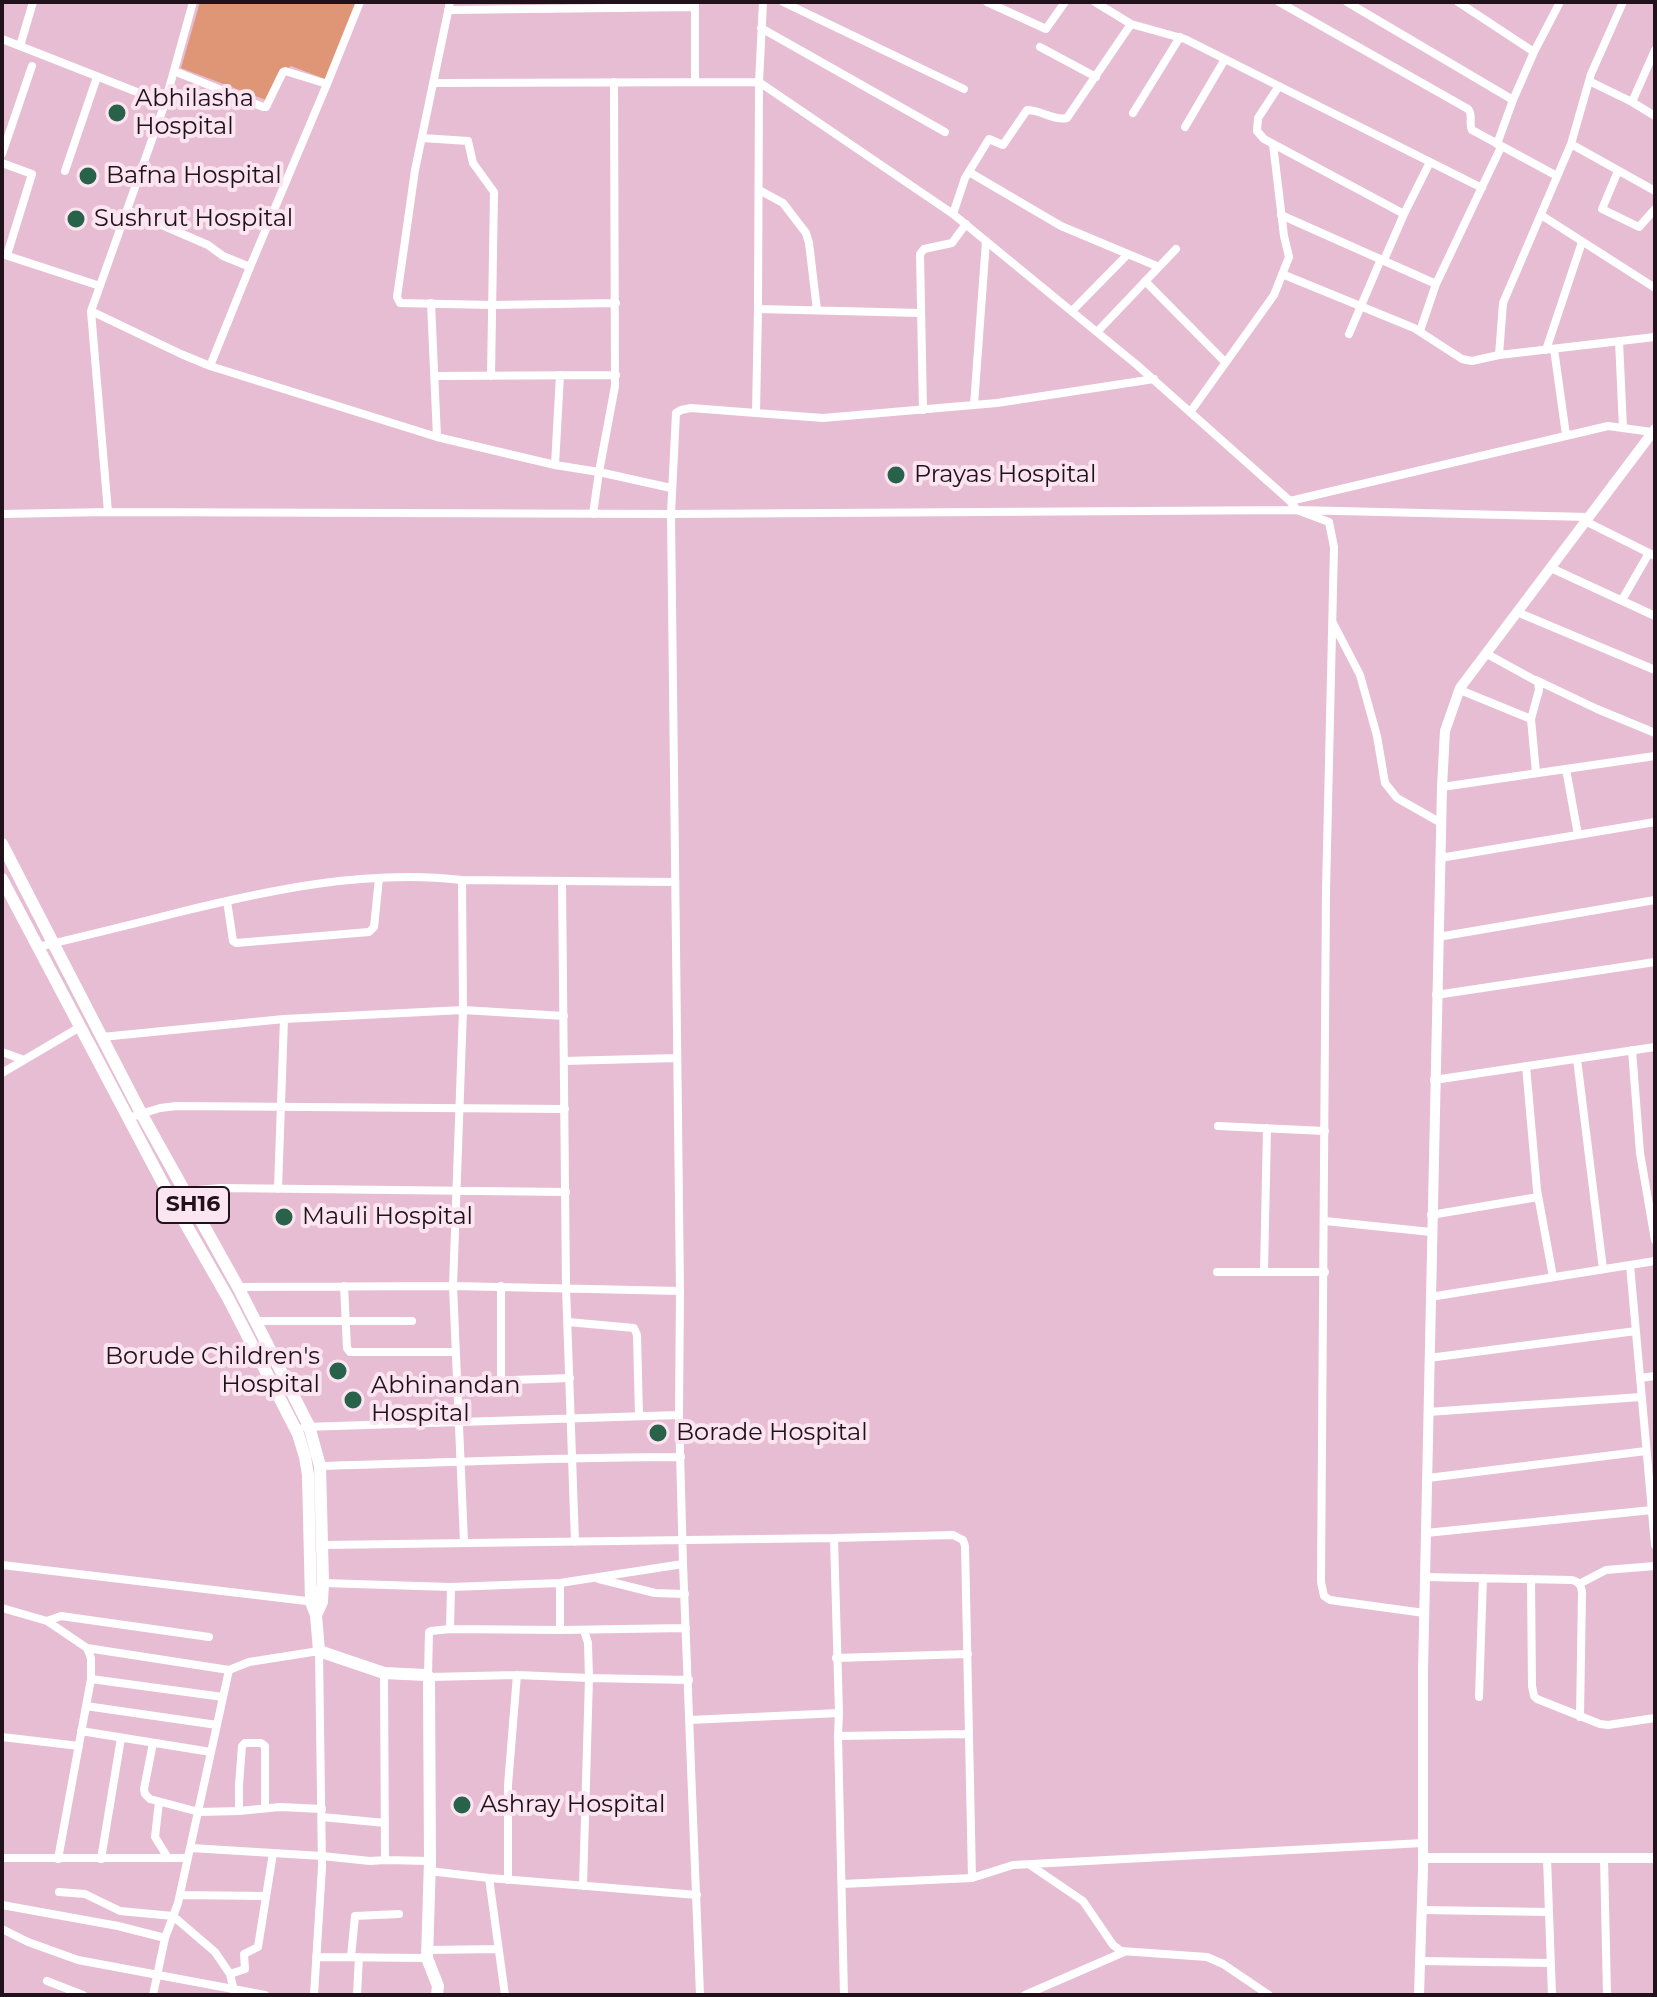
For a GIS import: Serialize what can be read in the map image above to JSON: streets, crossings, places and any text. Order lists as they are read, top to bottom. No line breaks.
{"streets":{"main road":["SH16"]},"places":["Abhilasha Hospital","Bafna Hospital","Sushrut Hospital","Prayas Hospital","Mauli Hospital","Borude Children's Hospital","Abhinandan Hospital","Borade Hospital","Ashray Hospital"]}
